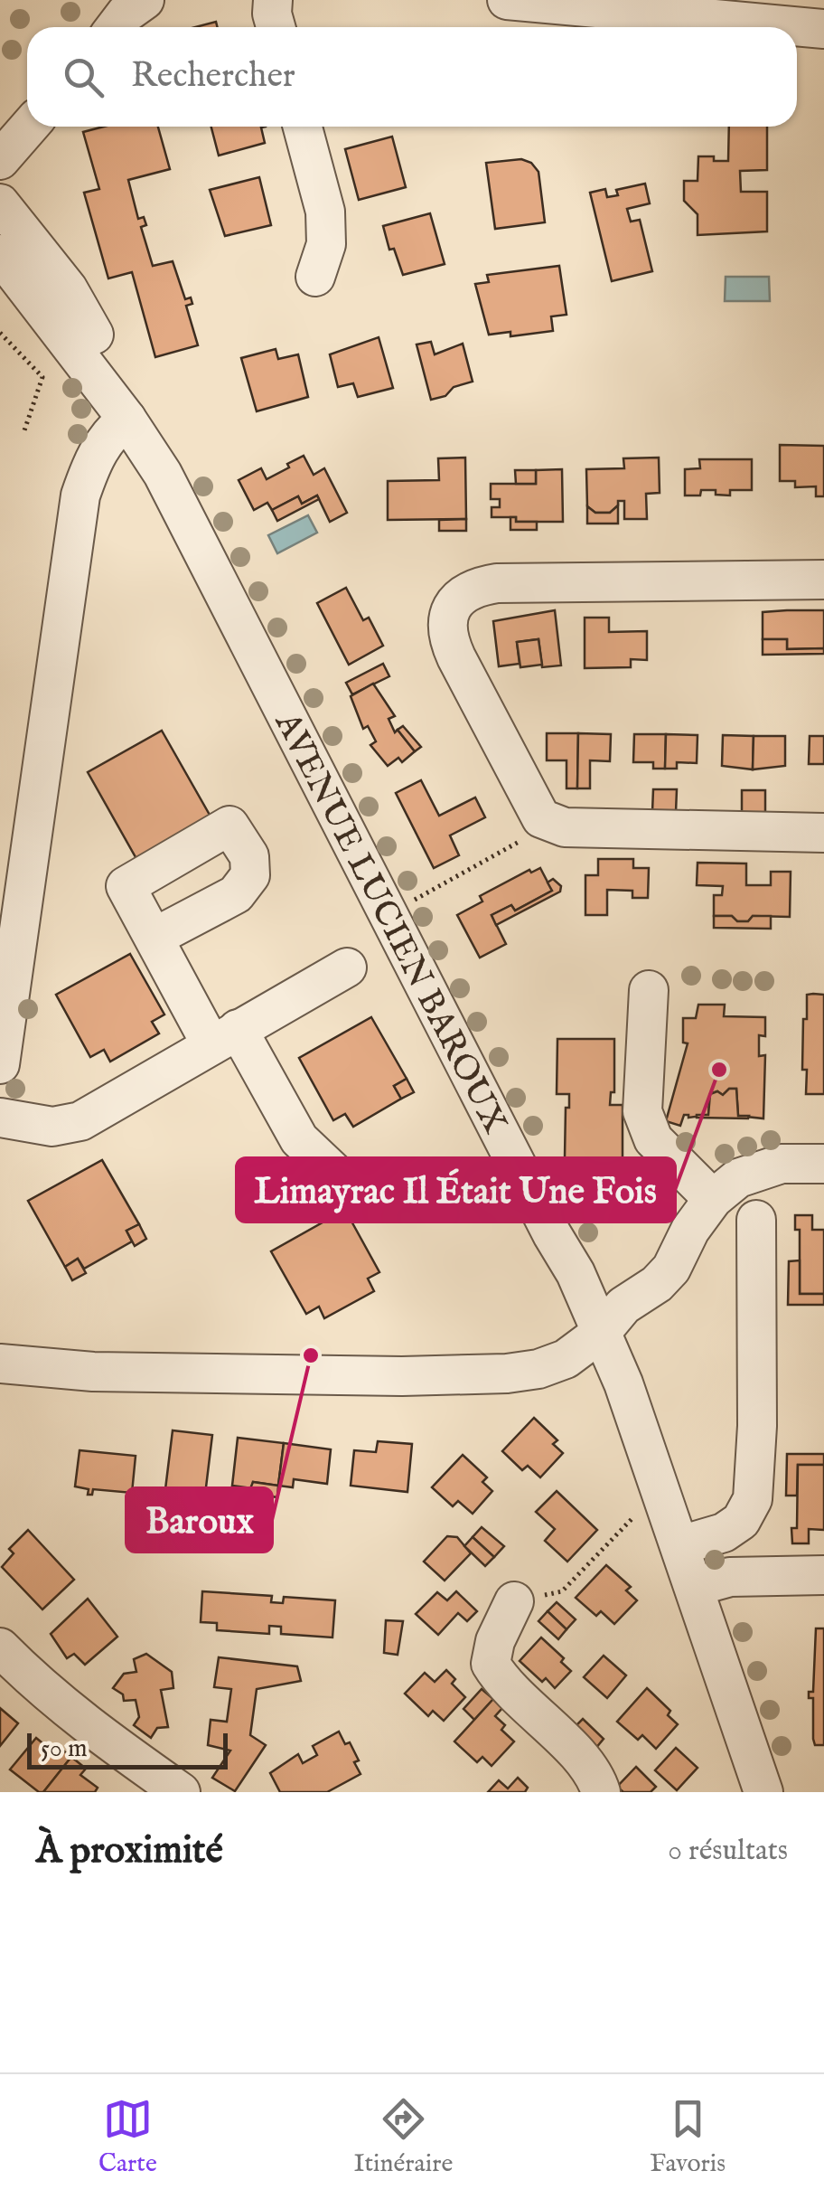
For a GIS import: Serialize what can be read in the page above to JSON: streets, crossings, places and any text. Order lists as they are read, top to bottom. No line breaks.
{"streets":{"street":["AVENUE LUCIEN BAROUX"]},"places":["Limayrac Il Était Une Fois","Baroux"],"scale_bar":"50 m","page":{"search":"Rechercher","scale":"50 m","heading":["À proximité","0 résultats"],"nav":["Carte","Itinéraire","Favoris"]}}
